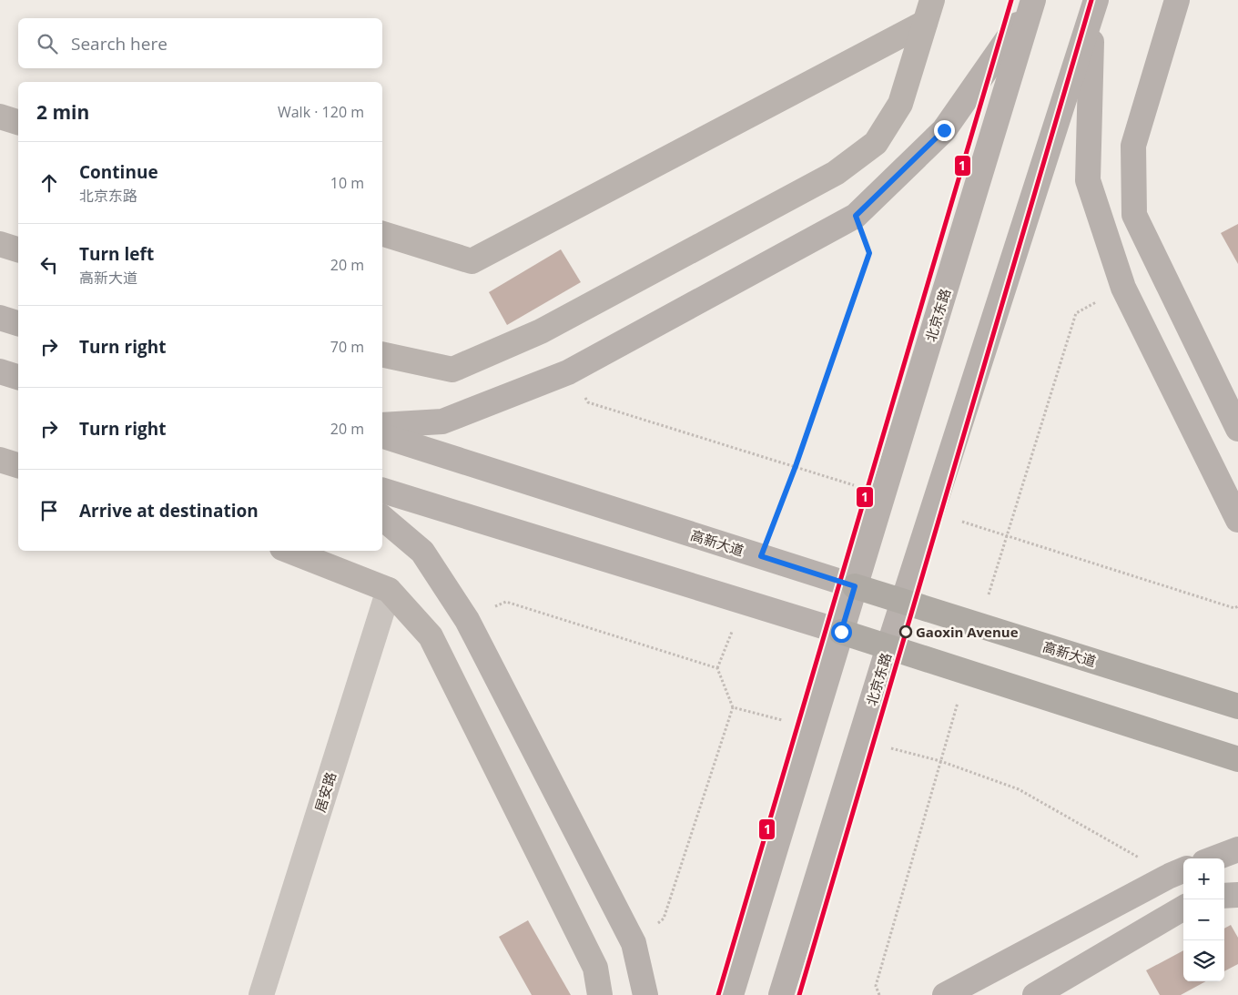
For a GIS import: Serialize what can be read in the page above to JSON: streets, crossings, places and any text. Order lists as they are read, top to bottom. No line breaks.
{"streets":{"highway":["高新大道"],"main road":["北京东路"],"street":["居安路"]},"crossings":[["北京东路","高新大道"]],"places":["Gaoxin Avenue"],"lines":["transit line 1"],"page":{"search":"Search here","heading":["2 min","Walk · 120 m"],"list":[["Continue","北京东路","10 m"],["Turn left","高新大道","20 m"],["Turn right","70 m"],["Turn right","20 m"],"Arrive at destination"],"map_buttons":["+","−"]}}
